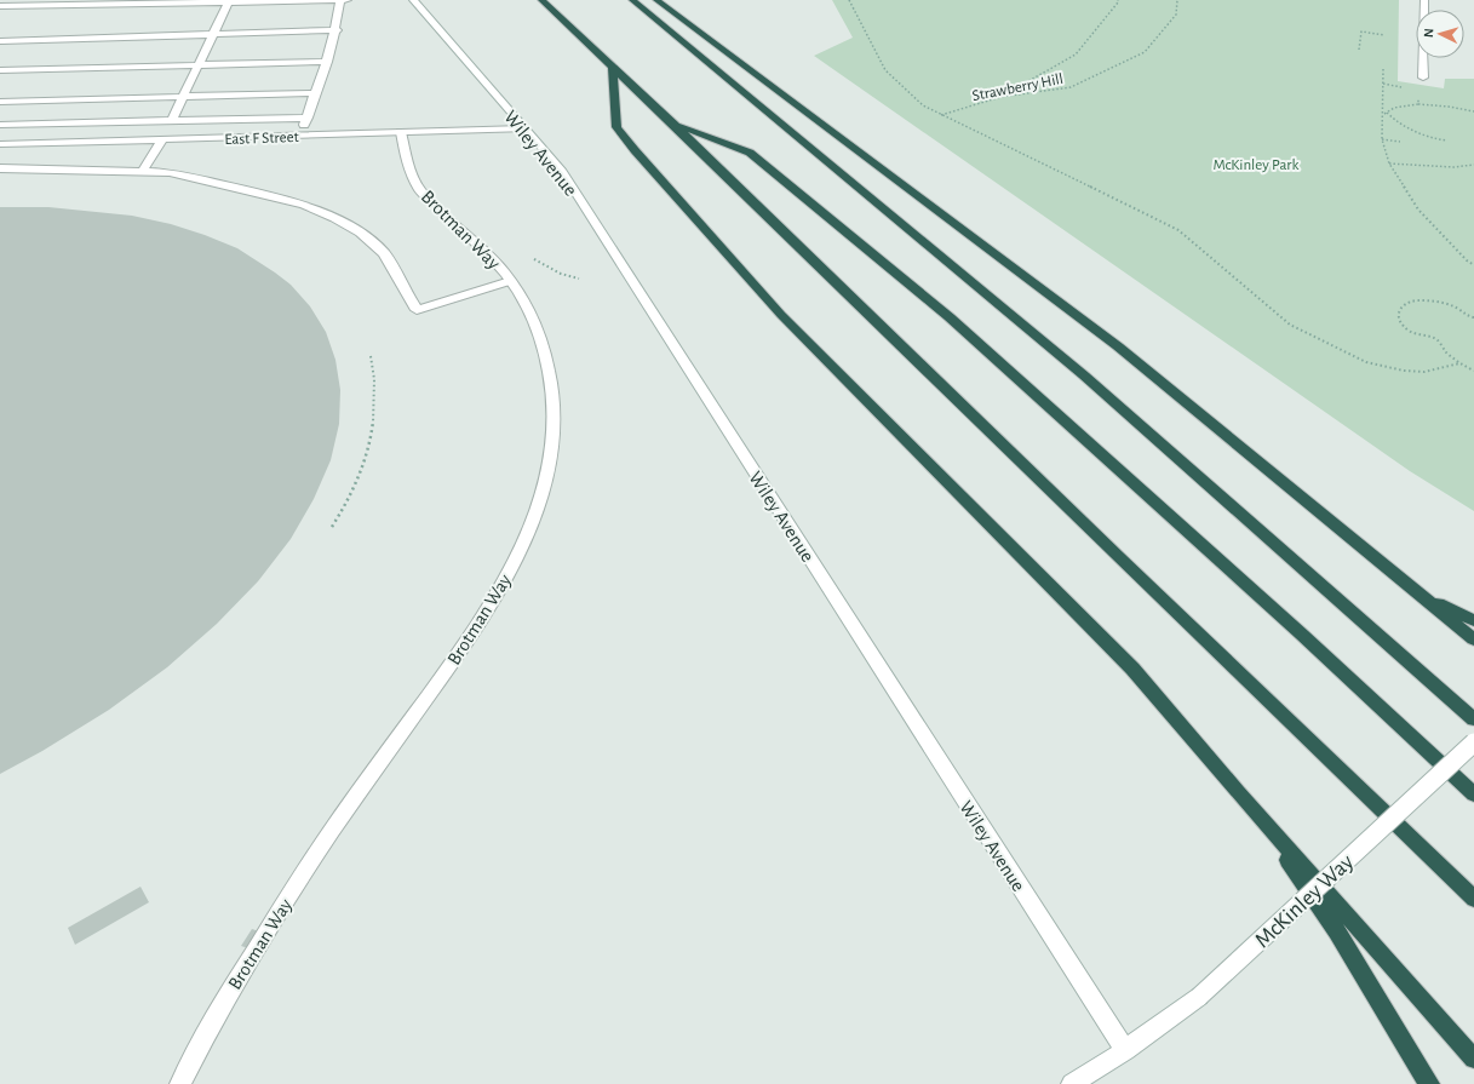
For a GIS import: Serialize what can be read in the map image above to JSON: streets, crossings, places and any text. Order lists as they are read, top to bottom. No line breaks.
{"streets":{"street":["East F Street","Wiley Avenue","Brotman Way","McKinley Way"],"path":["Strawberry Hill"]},"crossings":[["East F Street","Wiley Avenue"],["East F Street","Brotman Way"],["Wiley Avenue","McKinley Way"]],"parks":["McKinley Park"],"north":"left"}
